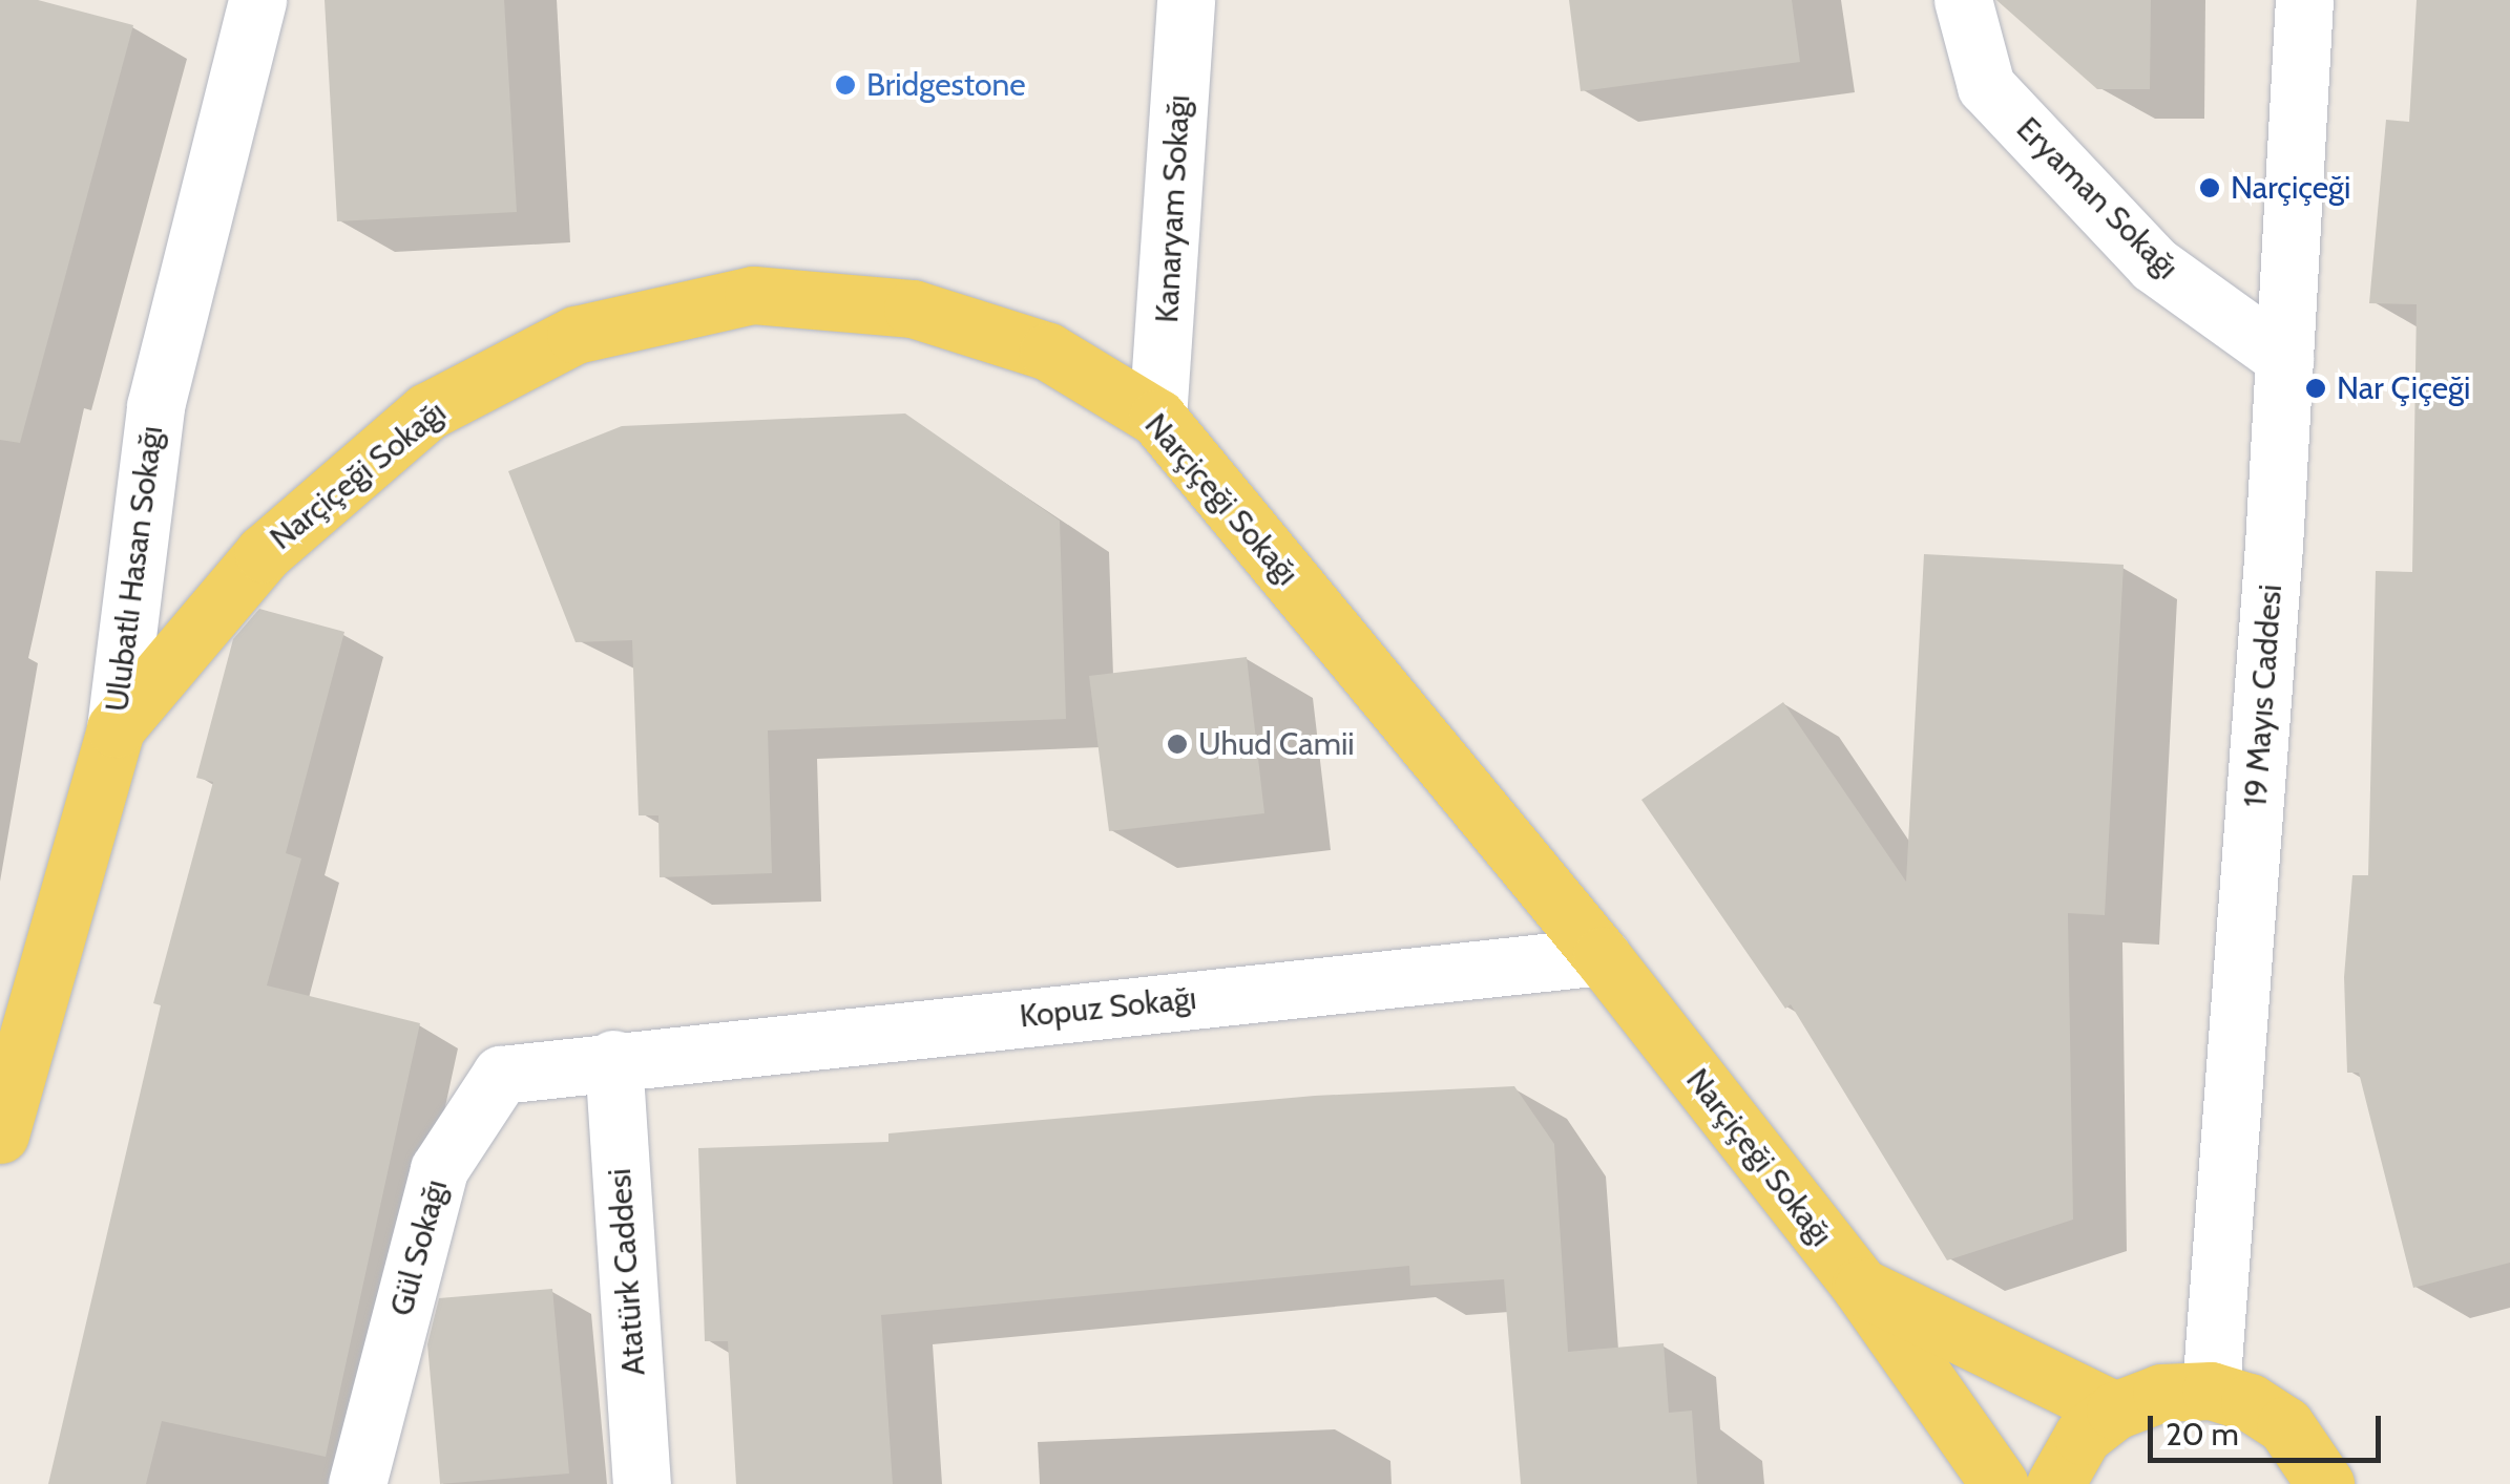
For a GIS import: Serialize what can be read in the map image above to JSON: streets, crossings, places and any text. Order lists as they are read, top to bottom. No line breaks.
{"streets":{"main road":["Narçiçeği Sokağı","Ulubatlı Hasan Sokağı"],"street":["Eryaman Sokağı","Kanaryam Sokağı","19 Mayıs Caddesi","Kopuz Sokağı","Gül Sokağı","Atatürk Caddesi"]},"crossings":[["Eryaman Sokağı","19 Mayıs Caddesi"],["Kanaryam Sokağı","Narçiçeği Sokağı"],["Narçiçeği Sokağı","Ulubatlı Hasan Sokağı"],["Narçiçeği Sokağı","Kopuz Sokağı"],["Kopuz Sokağı","Gül Sokağı"],["Kopuz Sokağı","Atatürk Caddesi"],["Gül Sokağı","Atatürk Caddesi"]],"places":["Bridgestone","Narçiçeği","Nar Çiçeği","Uhud Camii"],"scale_bar":"20 m"}
